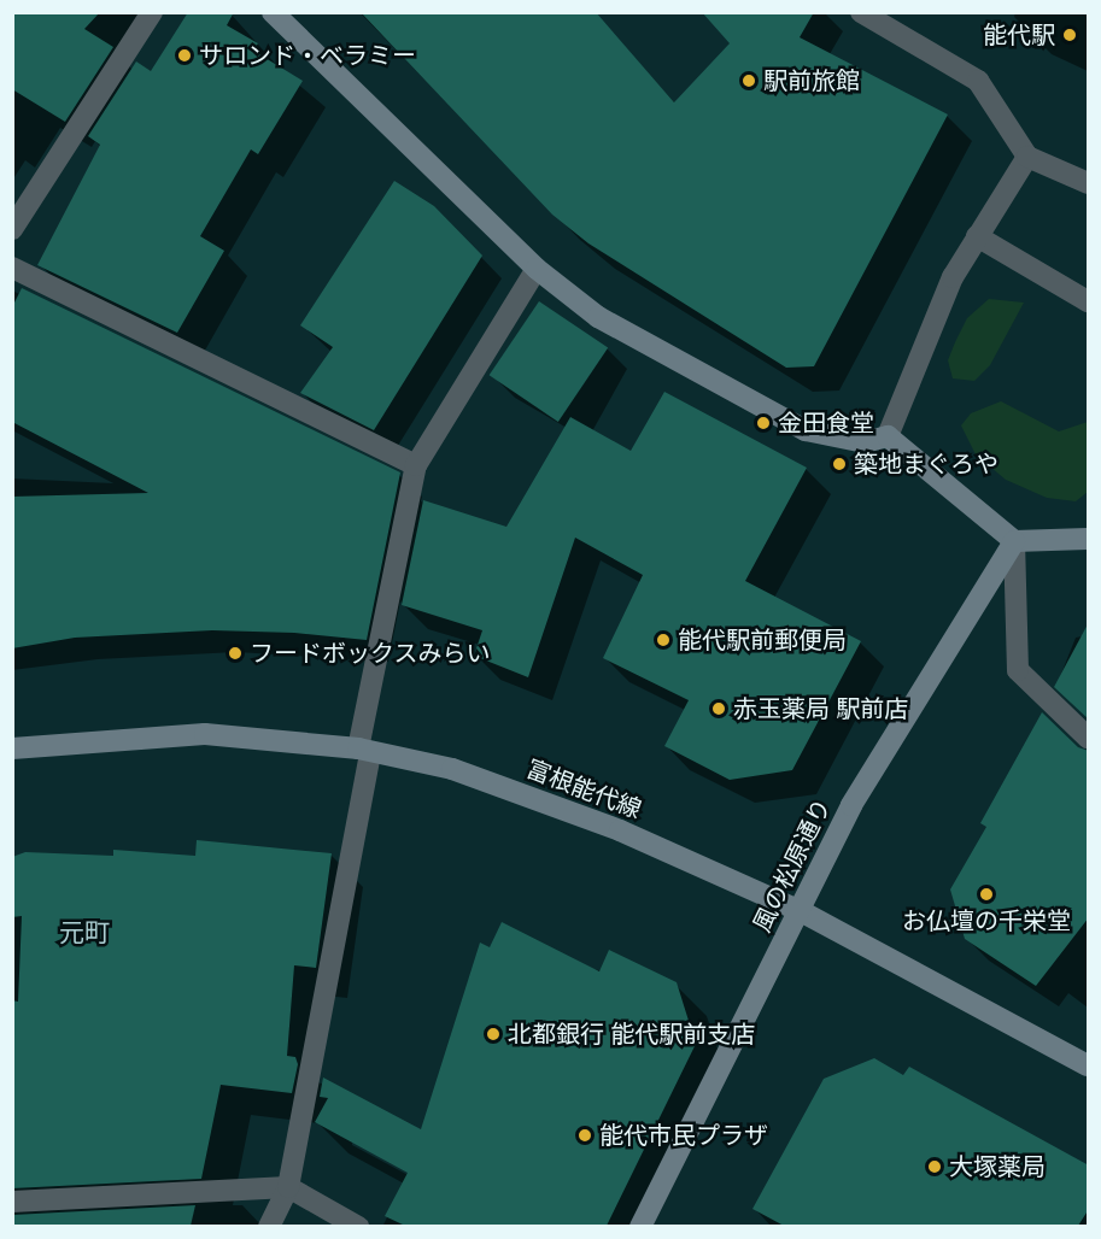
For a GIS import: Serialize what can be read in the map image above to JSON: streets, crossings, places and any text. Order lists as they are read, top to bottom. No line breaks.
{"streets":{"street":["富根能代線","風の松原通り"]},"crossings":[["富根能代線","風の松原通り"]],"districts":["元町"],"places":["能代駅","サロンド・ベラミー","駅前旅館","金田食堂","築地まぐろや","能代駅前郵便局","フードボックスみらい","赤玉薬局 駅前店","お仏壇の千栄堂","北都銀行 能代駅前支店","能代市民プラザ","大塚薬局"]}
